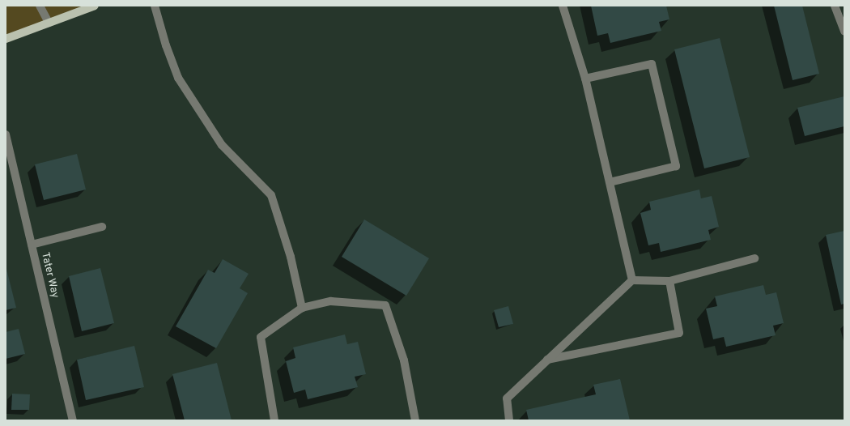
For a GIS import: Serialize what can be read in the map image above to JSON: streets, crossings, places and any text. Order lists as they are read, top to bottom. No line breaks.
{"streets":{"street":["Tater Way"]}}
